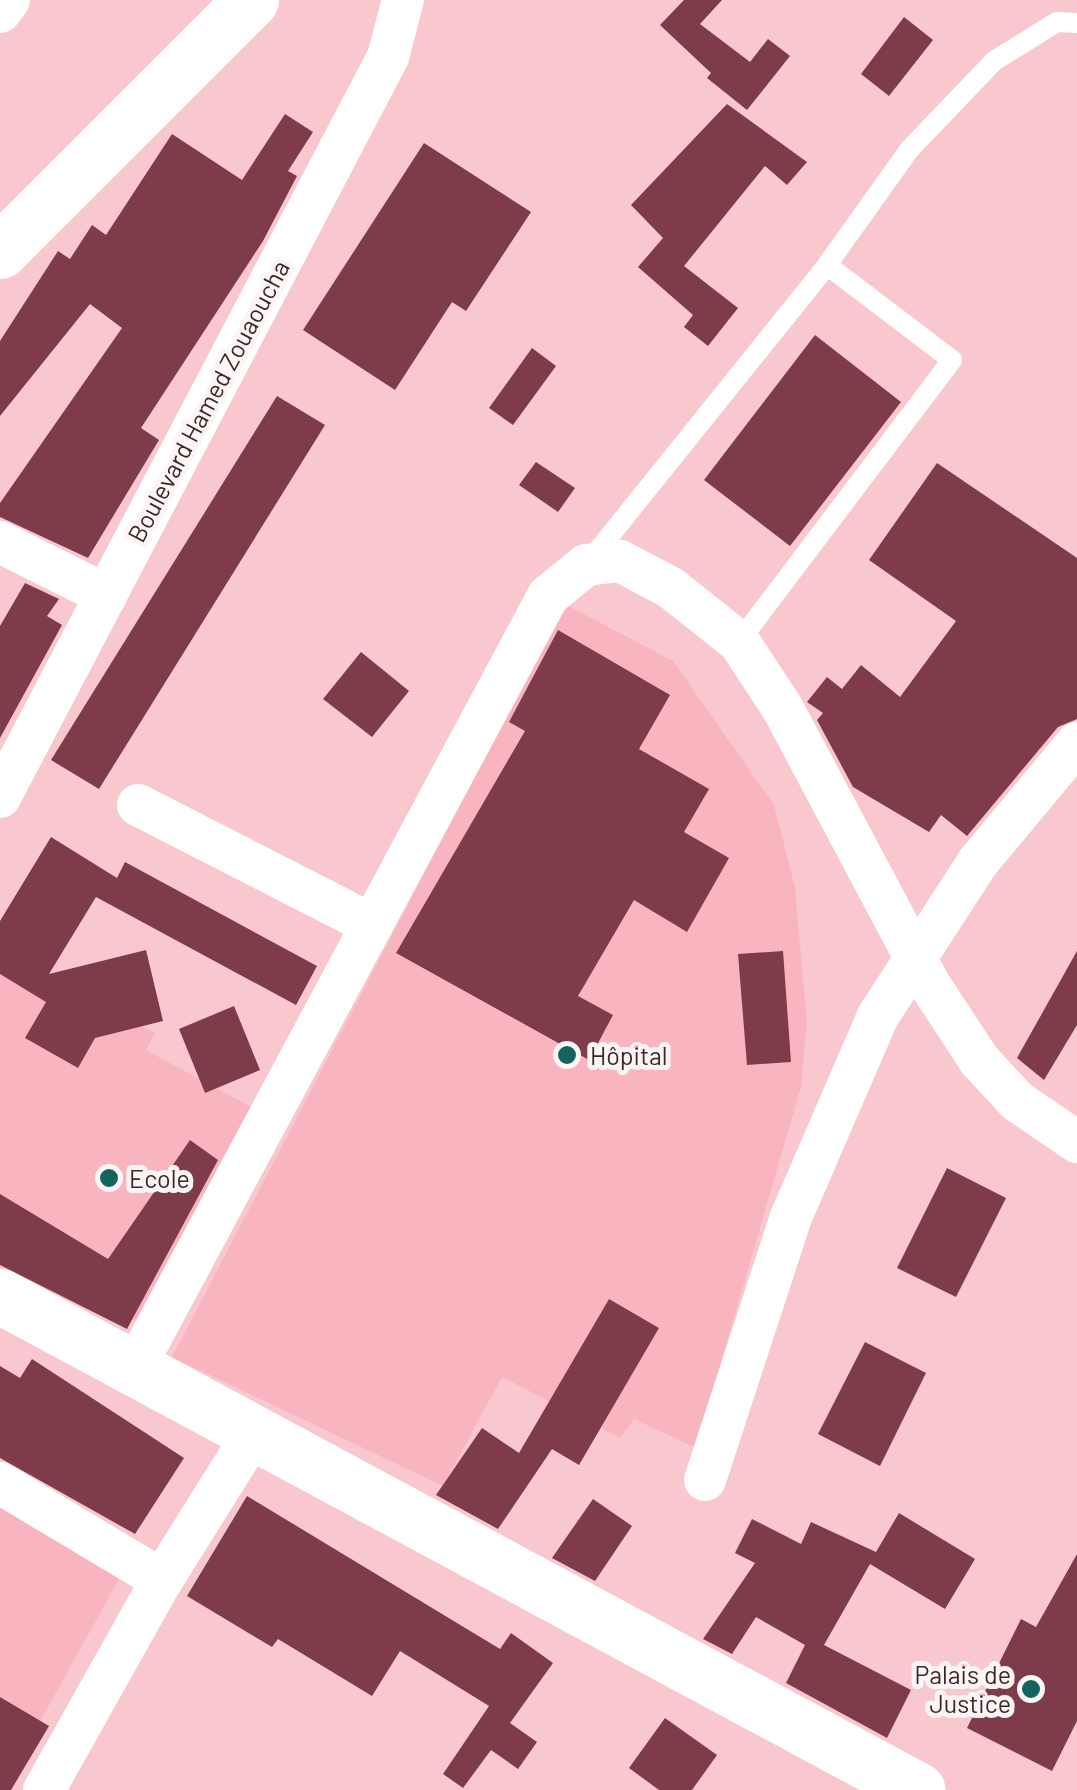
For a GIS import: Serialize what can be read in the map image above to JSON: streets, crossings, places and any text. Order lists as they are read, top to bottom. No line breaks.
{"streets":{"street":["Boulevard Hamed Zouaoucha"]},"places":["Hôpital","Ecole","Palais de Justice"]}
